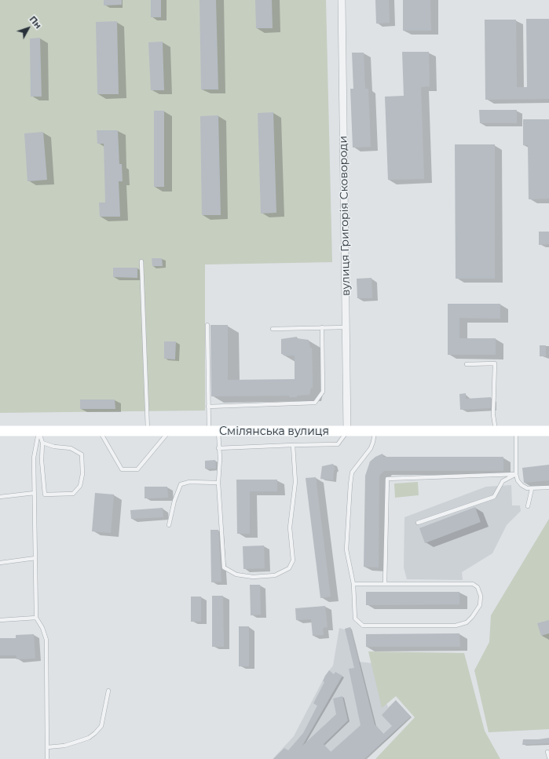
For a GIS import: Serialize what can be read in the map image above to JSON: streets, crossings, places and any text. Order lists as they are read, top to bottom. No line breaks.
{"streets":{"main road":["Смілянська вулиця"],"street":["вулиця Григорія Сковороди"]},"crossings":[["вулиця Григорія Сковороди","Смілянська вулиця"]],"north":"top right"}
